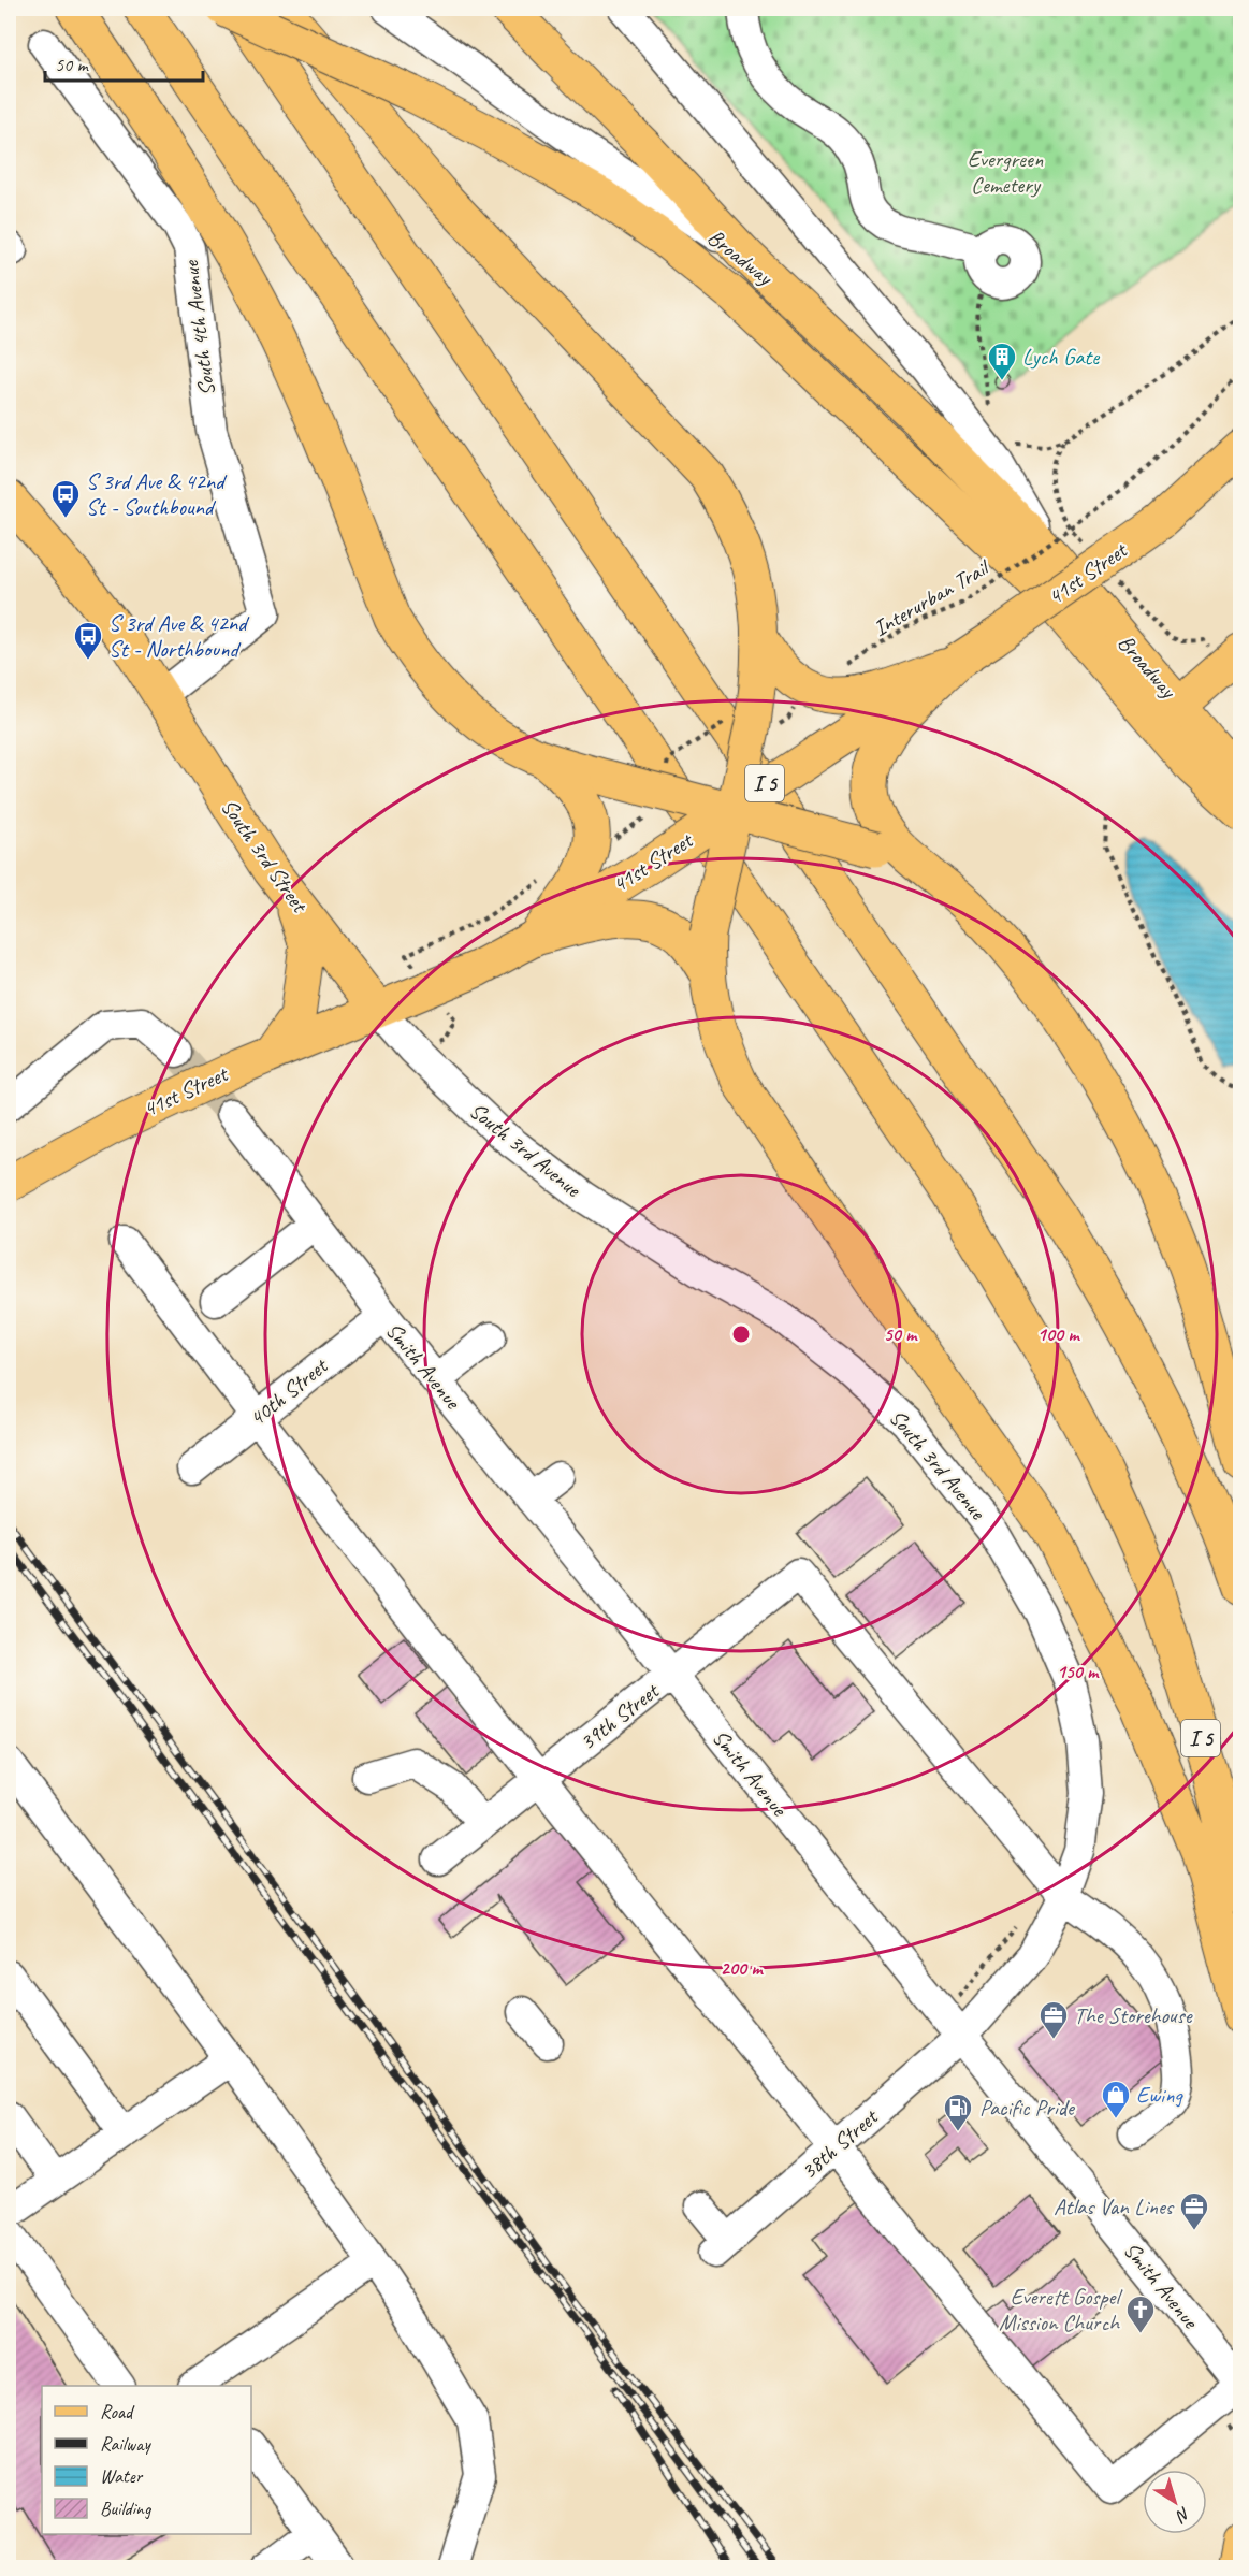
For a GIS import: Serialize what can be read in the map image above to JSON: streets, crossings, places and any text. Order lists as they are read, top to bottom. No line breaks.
{"streets":{"main road":["Broadway","41st Street","I 5","South 3rd Street"],"street":["South 4th Avenue","South 3rd Avenue","Smith Avenue","40th Street","39th Street","38th Street"],"path":["Interurban Trail"]},"crossings":[["South 4th Avenue","South 3rd Street"],["41st Street","South 3rd Street"],["41st Street","South 3rd Avenue"],["South 3rd Street","South 3rd Avenue"],["South 3rd Avenue","Smith Avenue"],["South 3rd Avenue","39th Street"],["South 3rd Avenue","38th Street"],["Smith Avenue","40th Street"],["Smith Avenue","39th Street"],["Smith Avenue","38th Street"]],"parks":["Evergreen Cemetery"],"places":{"building":["Lych Gate"],"bus stop":["S 3rd Ave & 42nd St - Southbound","S 3rd Ave & 42nd St - Northbound"],"office":["The Storehouse","Atlas Van Lines"],"shop":["Ewing"],"fuel station":["Pacific Pride"],"church":["Everett Gospel Mission Church"]},"legend":["Road","Railway","Water","Building"],"scale_bar":"50 m","north":"bottom right","rings":["50 m","100 m","150 m","200 m"]}
